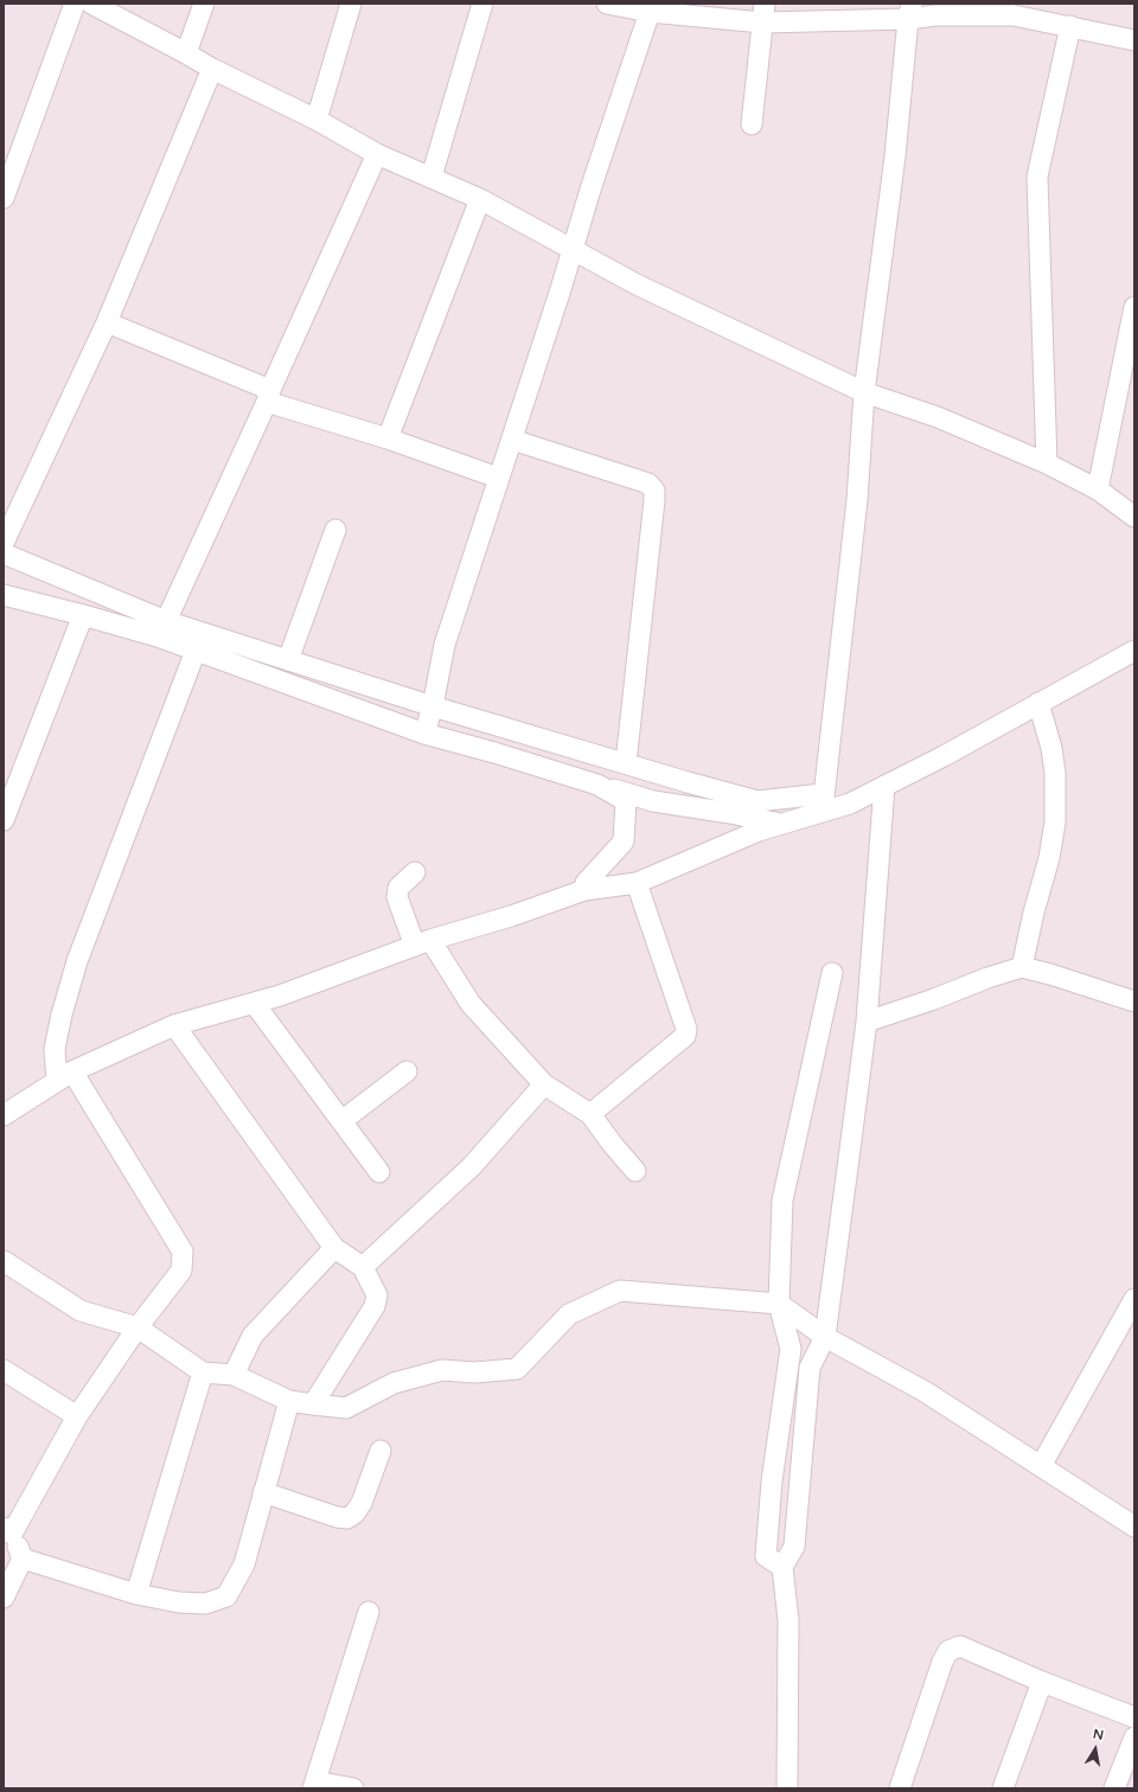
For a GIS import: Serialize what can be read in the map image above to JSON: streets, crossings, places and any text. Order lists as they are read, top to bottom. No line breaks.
{"north":"top"}
